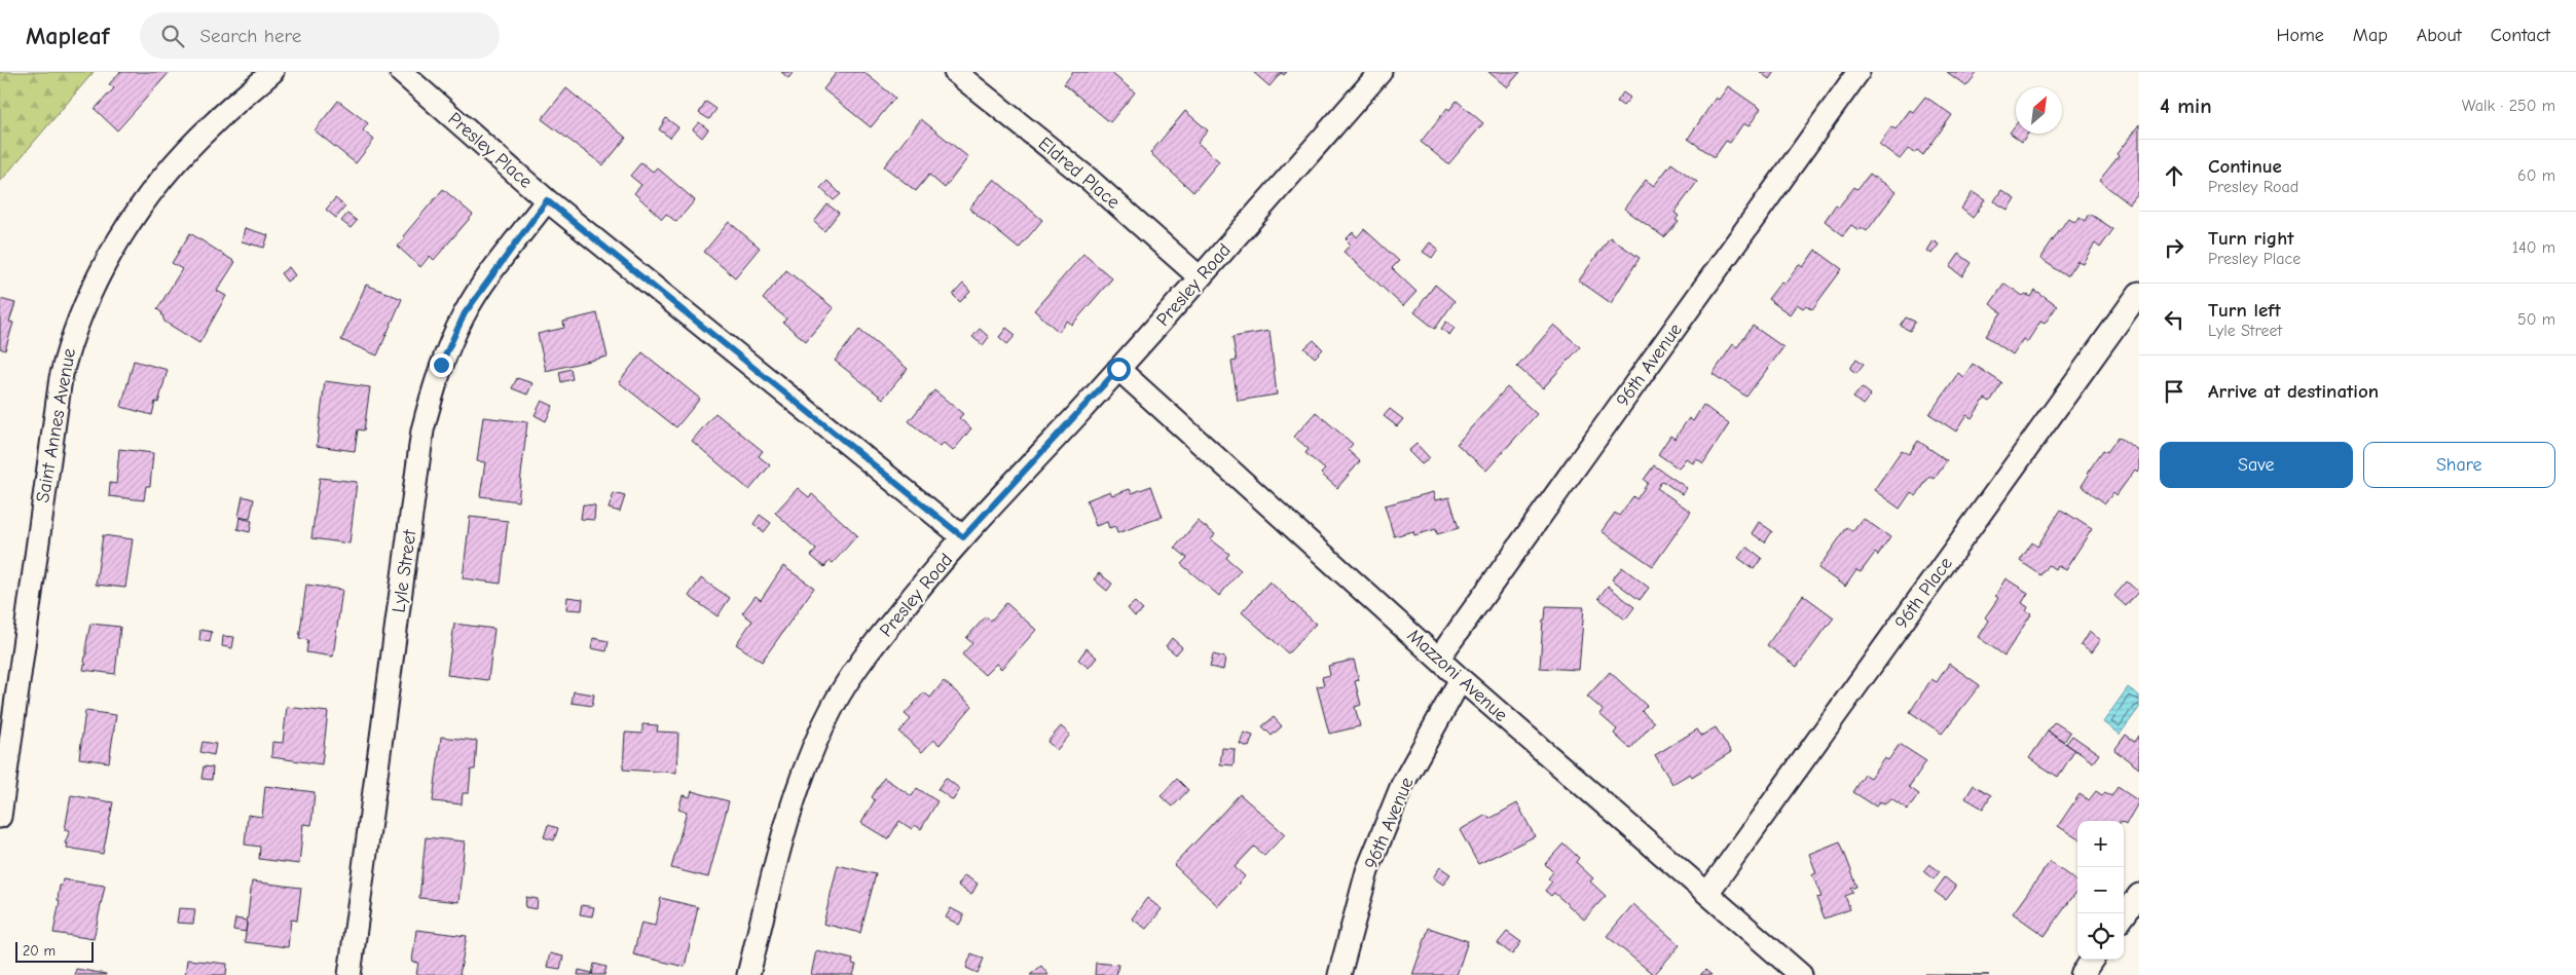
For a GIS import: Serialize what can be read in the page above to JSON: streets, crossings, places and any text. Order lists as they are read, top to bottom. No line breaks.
{"streets":{"street":["Presley Place","Eldred Place","Presley Road","96th Avenue","Saint Annes Avenue","Lyle Street","96th Place","Mazzoni Avenue"]},"crossings":[["Presley Place","Presley Road"],["Presley Place","Lyle Street"],["Eldred Place","Presley Road"],["Presley Road","Mazzoni Avenue"],["96th Avenue","Mazzoni Avenue"],["96th Place","Mazzoni Avenue"]],"scale_bar":"20 m","north":"top right","page":{"header":"Mapleaf","search":"Search here","nav":["Home","Map","About","Contact"],"heading":["4 min","Walk · 250 m"],"list":[["Continue","Presley Road","60 m"],["Turn right","Presley Place","140 m"],["Turn left","Lyle Street","50 m"],"Arrive at destination"],"buttons":["Save","Share"],"map_buttons":["+","−"],"scale":"20 m"}}
